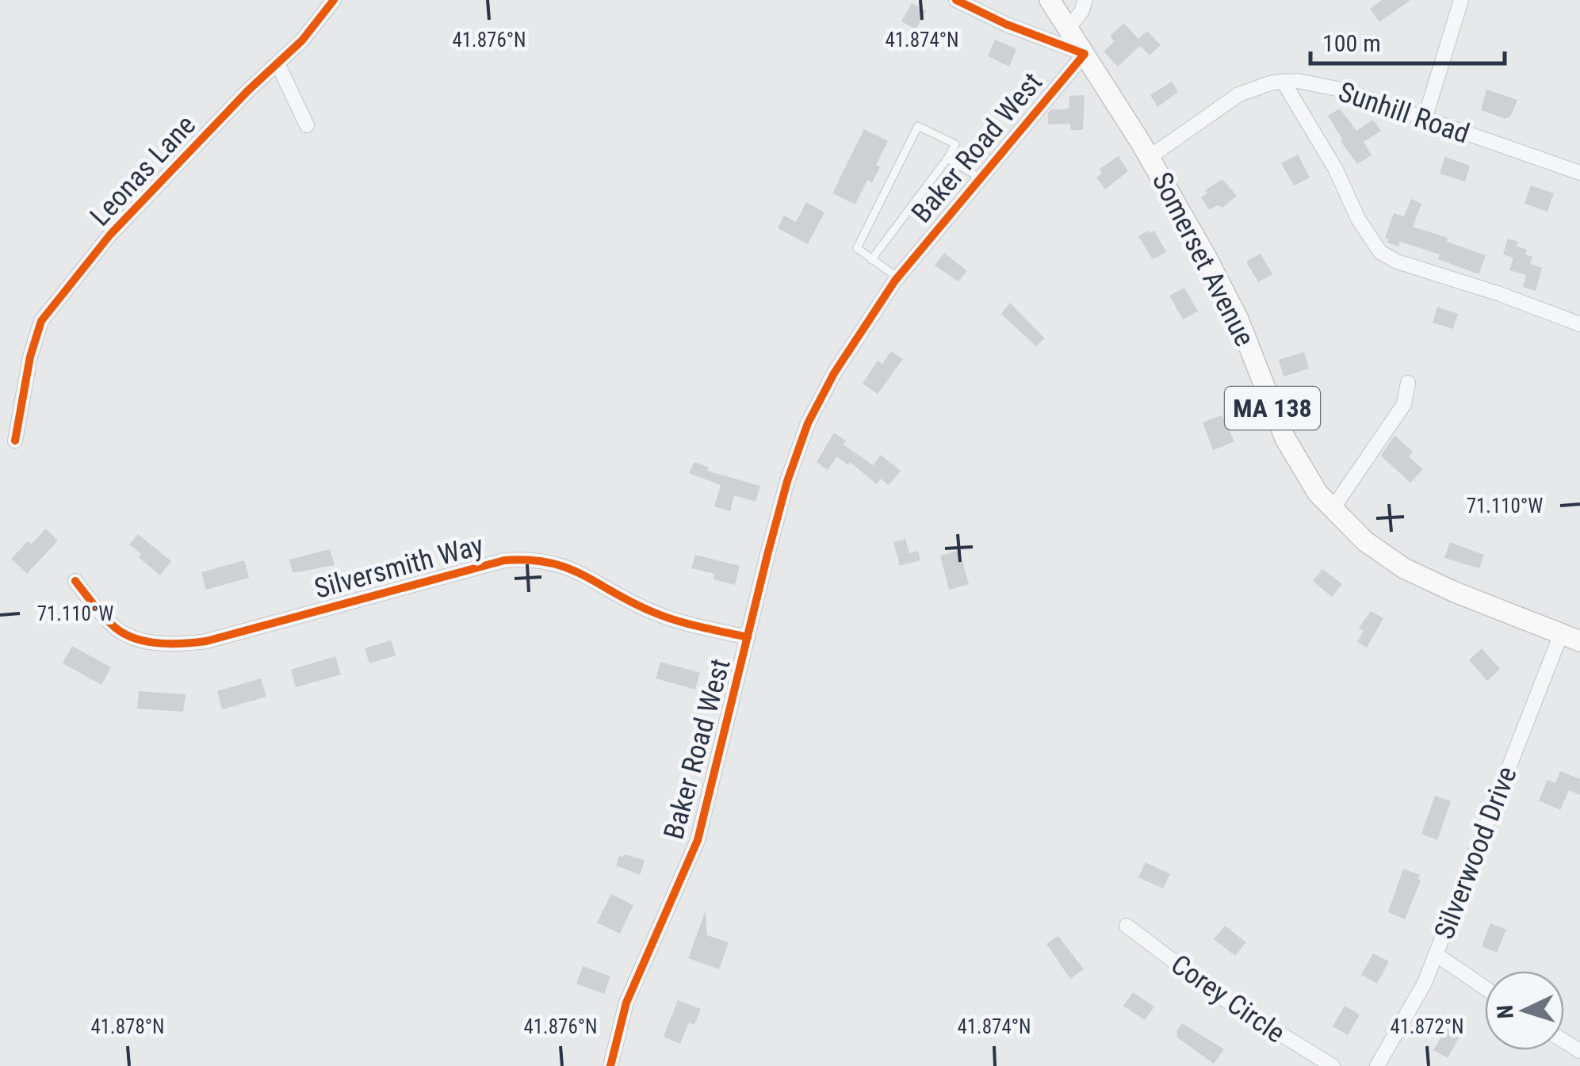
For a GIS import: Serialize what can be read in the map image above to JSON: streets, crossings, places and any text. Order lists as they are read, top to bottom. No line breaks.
{"streets":{"main road":["Somerset Avenue","MA 138"],"street":["Sunhill Road","Baker Road West","Leonas Lane","Silversmith Way","Silverwood Drive","Corey Circle"]},"crossings":[["Sunhill Road","Somerset Avenue"],["Baker Road West","Somerset Avenue"],["Baker Road West","MA 138"],["Baker Road West","Silversmith Way"],["Somerset Avenue","MA 138"],["Somerset Avenue","Silverwood Drive"]],"scale_bar":"100 m","north":"left","coordinates":["41.876°N","41.874°N","71.110°W","41.878°N","41.872°N"]}
